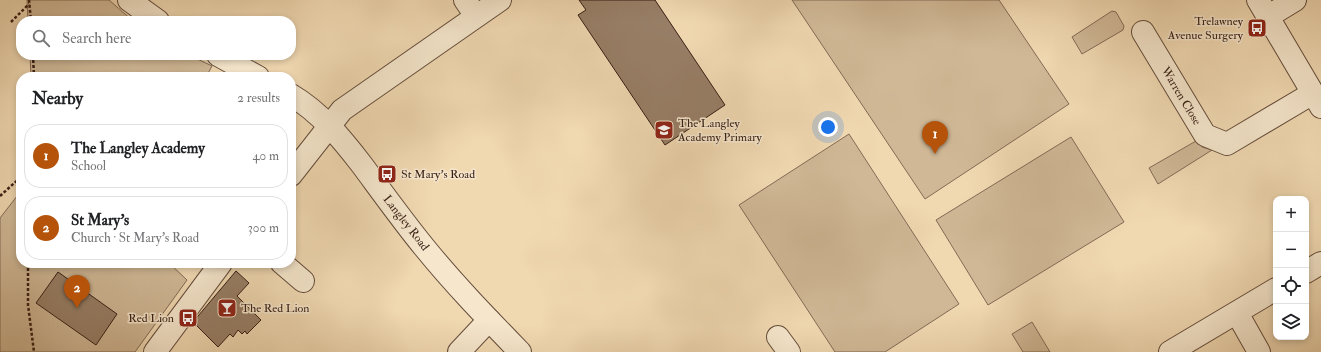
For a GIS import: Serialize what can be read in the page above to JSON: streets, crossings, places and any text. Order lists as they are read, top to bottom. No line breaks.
{"streets":{"street":["Warren Close","Langley Road"]},"places":{"bus stop":["Trelawney Avenue Surgery","St Mary's Road","Red Lion"],"school or university":["The Langley Academy Primary"],"bar":["The Red Lion"]},"page":{"search":"Search here","heading":["Nearby","2 results"],"pins":["1","2"],"list":[{"mark":"1","name":"The Langley Academy","note":"School","value":"40 m"},{"mark":"2","name":"St Mary's","note":"Church · St Mary's Road","value":"300 m"}],"map_buttons":["+","−"]}}
